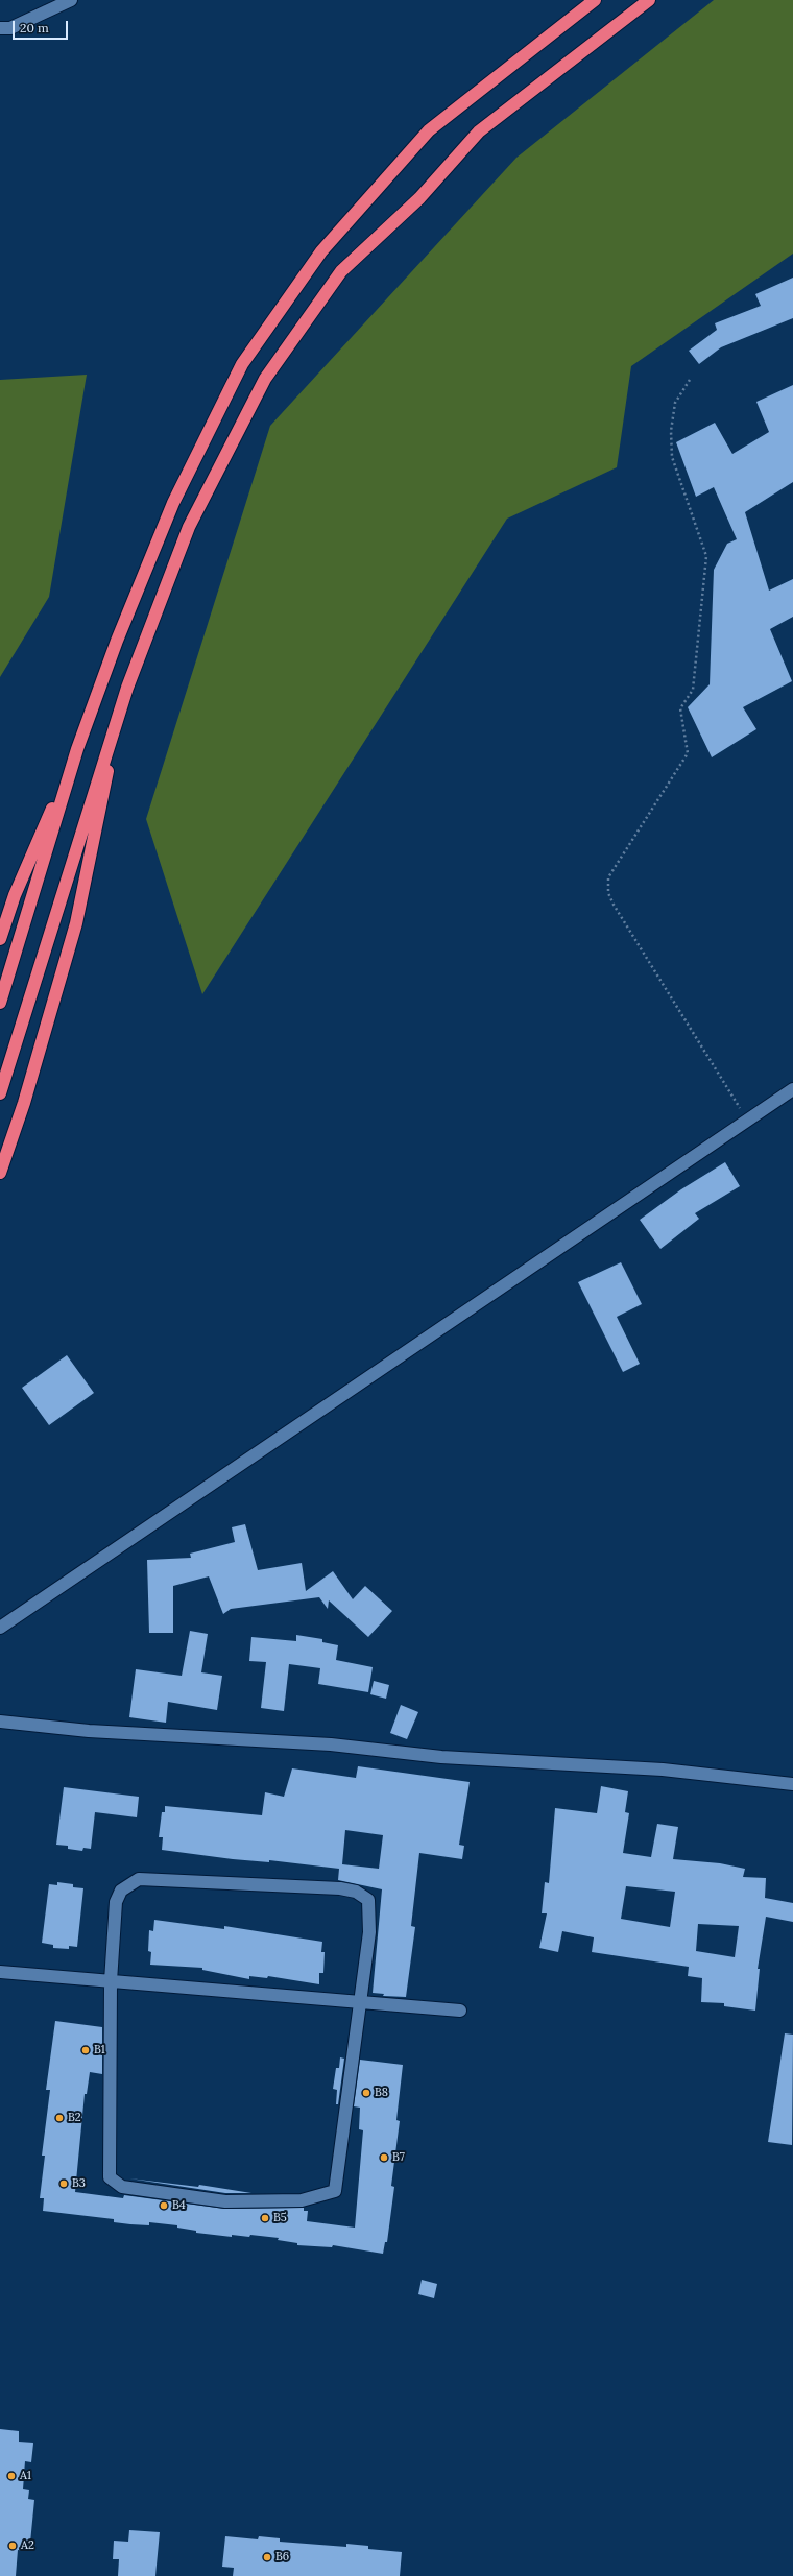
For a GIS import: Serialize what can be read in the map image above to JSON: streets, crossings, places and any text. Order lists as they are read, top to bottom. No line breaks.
{"places":["B1","B8","B2","B7","B3","B4","B5","A1","A2","B6"],"scale_bar":"20 m"}
